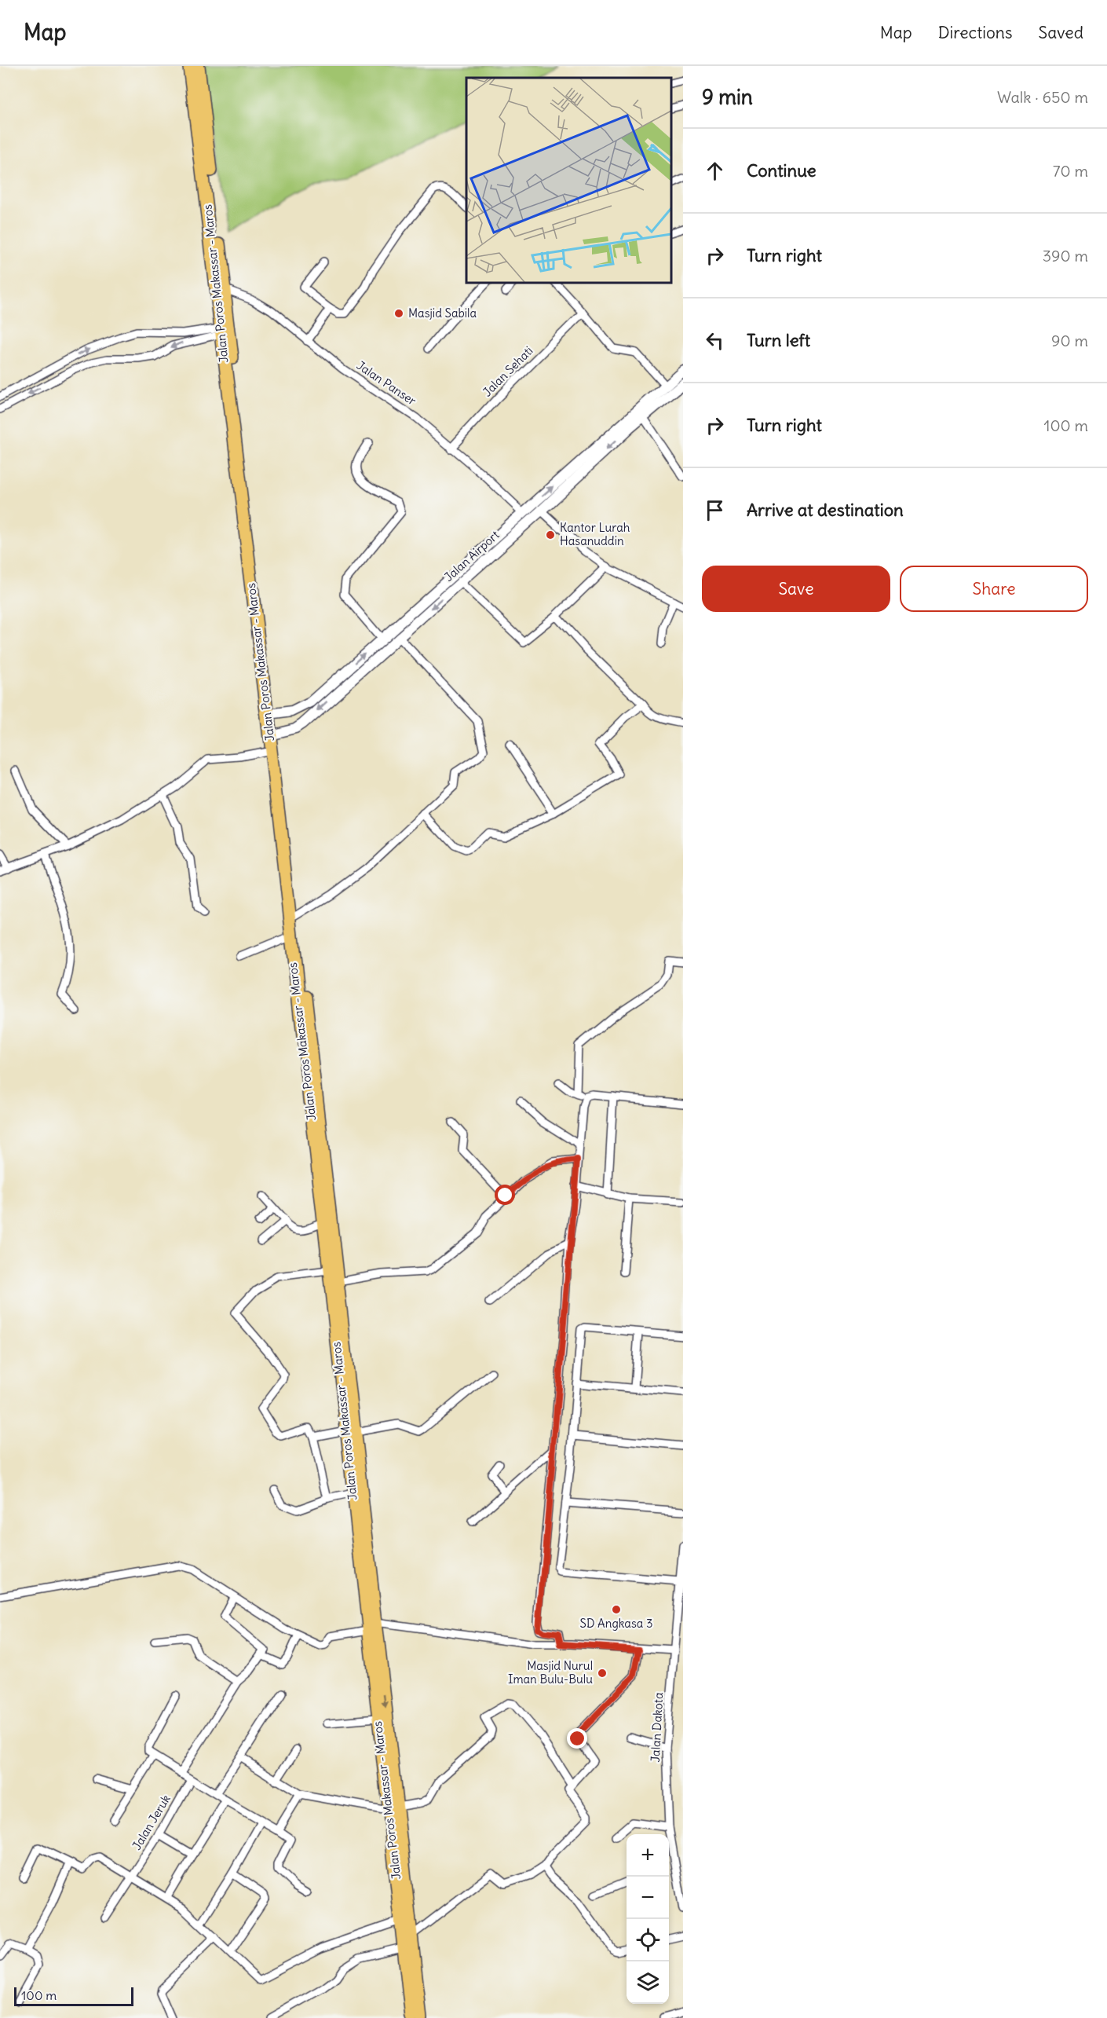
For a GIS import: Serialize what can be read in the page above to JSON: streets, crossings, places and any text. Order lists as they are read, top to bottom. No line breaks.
{"streets":{"highway":["Jalan Poros Makassar - Maros"],"street":["Jalan Sehati","Jalan Panser","Jalan Airport","Jalan Dakota","Jalan Jeruk"]},"crossings":[["Jalan Poros Makassar - Maros","Jalan Panser"],["Jalan Poros Makassar - Maros","Jalan Airport"],["Jalan Sehati","Jalan Panser"],["Jalan Panser","Jalan Airport"]],"places":["Masjid Sabila","Kantor Lurah Hasanuddin","SD Angkasa 3","Masjid Nurul Iman Bulu-Bulu"],"scale_bar":"100 m","page":{"header":"Map","nav":["Map","Directions","Saved"],"heading":["9 min","Walk · 650 m"],"list":[["Continue","70 m"],["Turn right","390 m"],["Turn left","90 m"],["Turn right","100 m"],"Arrive at destination"],"buttons":["Save","Share"],"map_buttons":["+","−"],"scale":"100 m"}}
